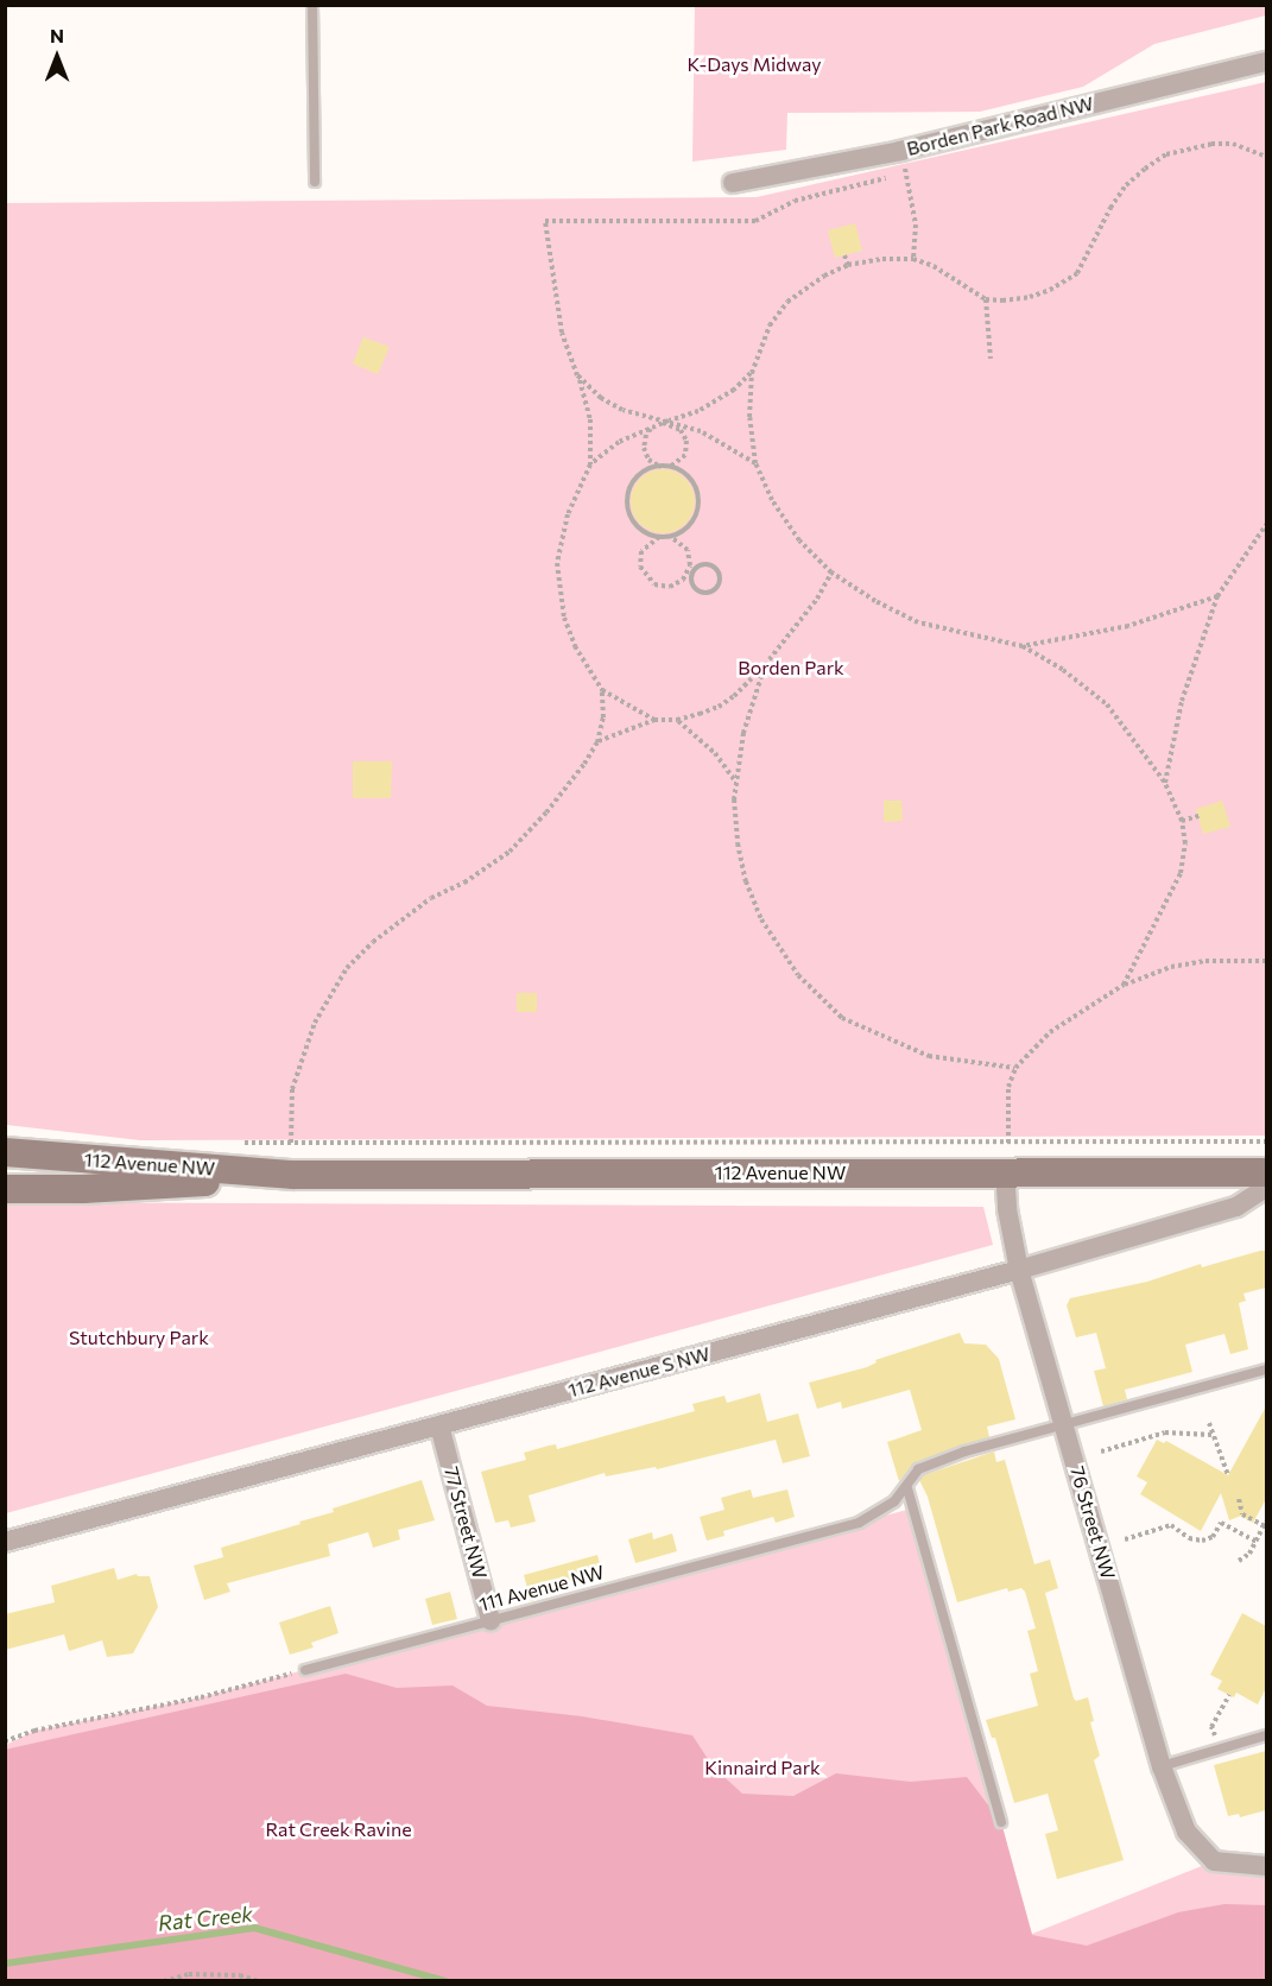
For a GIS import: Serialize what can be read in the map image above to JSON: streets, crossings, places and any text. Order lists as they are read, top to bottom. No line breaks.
{"streets":{"main road":["112 Avenue NW"],"street":["Borden Park Road NW","112 Avenue S NW","77 Street NW","76 Street NW"],"lane":["111 Avenue NW"]},"crossings":[["112 Avenue NW","76 Street NW"],["112 Avenue S NW","77 Street NW"],["112 Avenue S NW","76 Street NW"],["77 Street NW","111 Avenue NW"],["76 Street NW","111 Avenue NW"]],"water":["Rat Creek"],"parks":["K-Days Midway","Borden Park","Stutchbury Park","Kinnaird Park","Rat Creek Ravine"],"north":"top"}
